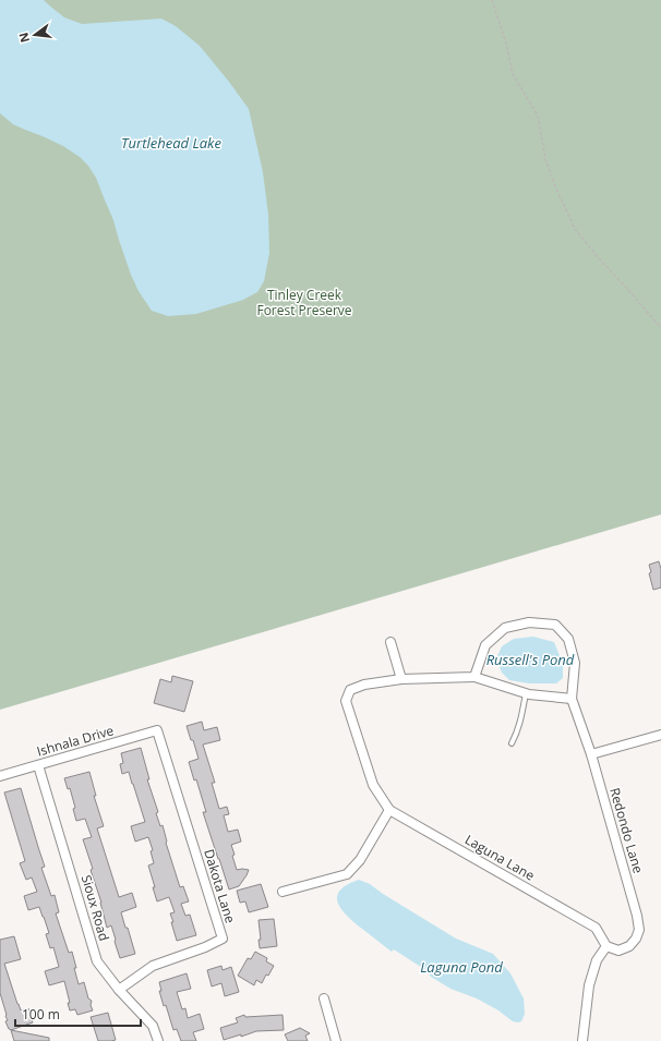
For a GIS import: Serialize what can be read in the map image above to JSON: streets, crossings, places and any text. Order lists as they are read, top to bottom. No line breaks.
{"streets":{"street":["Ishnala Drive","Redondo Lane","Laguna Lane","Dakota Lane","Sioux Road"]},"crossings":[["Ishnala Drive","Dakota Lane"],["Ishnala Drive","Sioux Road"],["Redondo Lane","Laguna Lane"],["Dakota Lane","Sioux Road"]],"water":["Turtlehead Lake","Russell's Pond","Laguna Pond"],"parks":["Tinley Creek Forest Preserve"],"scale_bar":"100 m","north":"left"}
